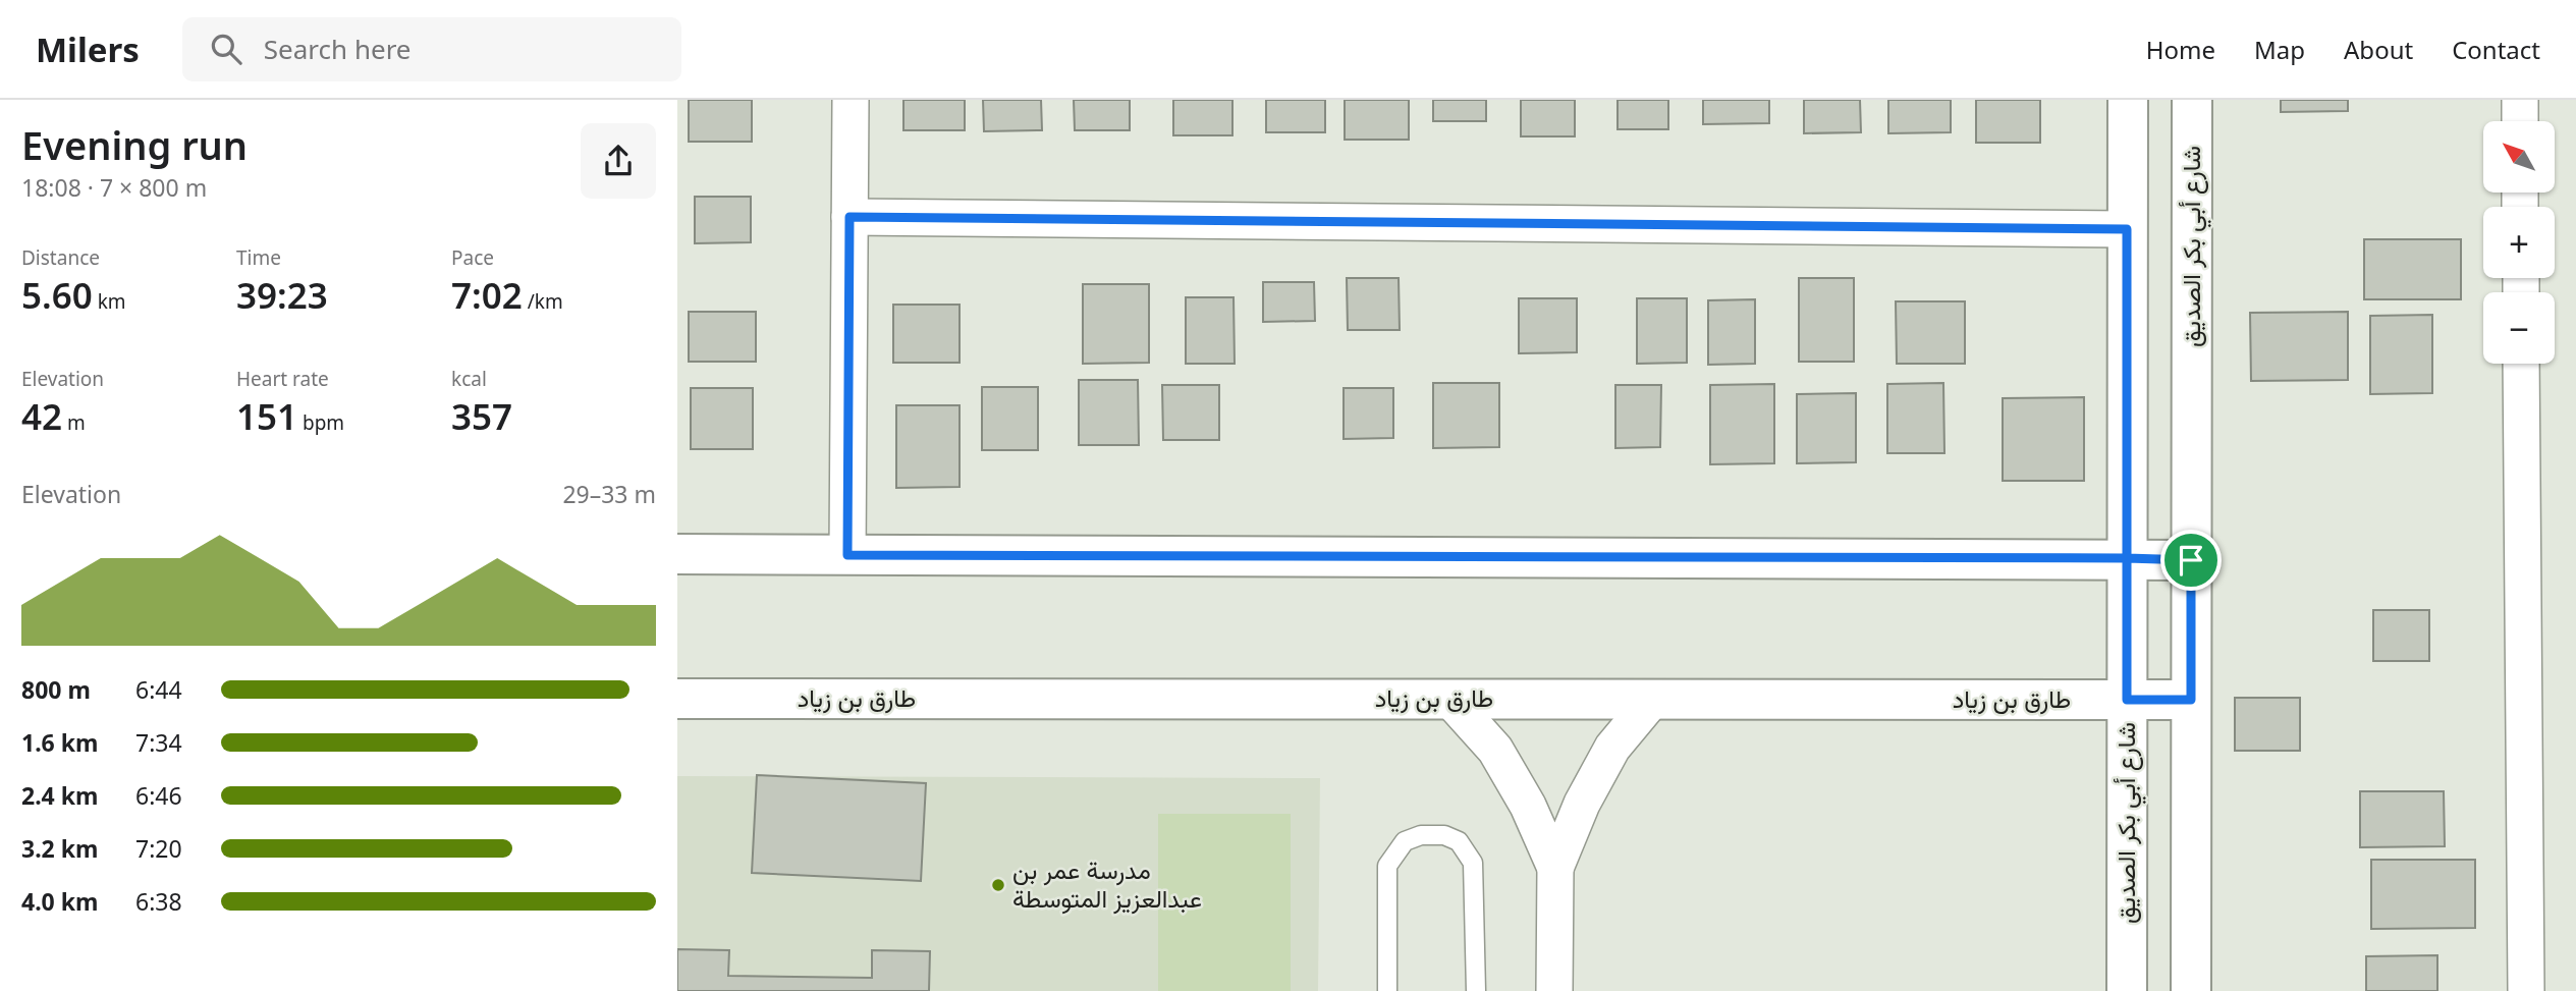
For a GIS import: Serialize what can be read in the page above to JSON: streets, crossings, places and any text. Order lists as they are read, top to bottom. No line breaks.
{"streets":{"street":["شارع أبي بكر الصديق","طارق بن زياد"]},"crossings":[["شارع أبي بكر الصديق","طارق بن زياد"]],"places":["مدرسة عمر بن عبدالعزيز المتوسطة"],"north":"top left","page":{"header":"Milers","search":"Search here","nav":["Home","Map","About","Contact"],"heading":["Evening run","18:08 · 7 × 800 m"],"map_buttons":["+","−"],"stats":[["Distance","5.60 km"],["Time","39:23"],["Pace","7:02 /km"],["Elevation","42 m"],["Heart rate","151 bpm"],["kcal","357"]],"chart":["Elevation","29–33 m"],"list":[{"name":"800 m","note":"6:44"},{"name":"1.6 km","note":"7:34"},{"name":"2.4 km","note":"6:46"},{"name":"3.2 km","note":"7:20"},{"name":"4.0 km","note":"6:38"}]}}
